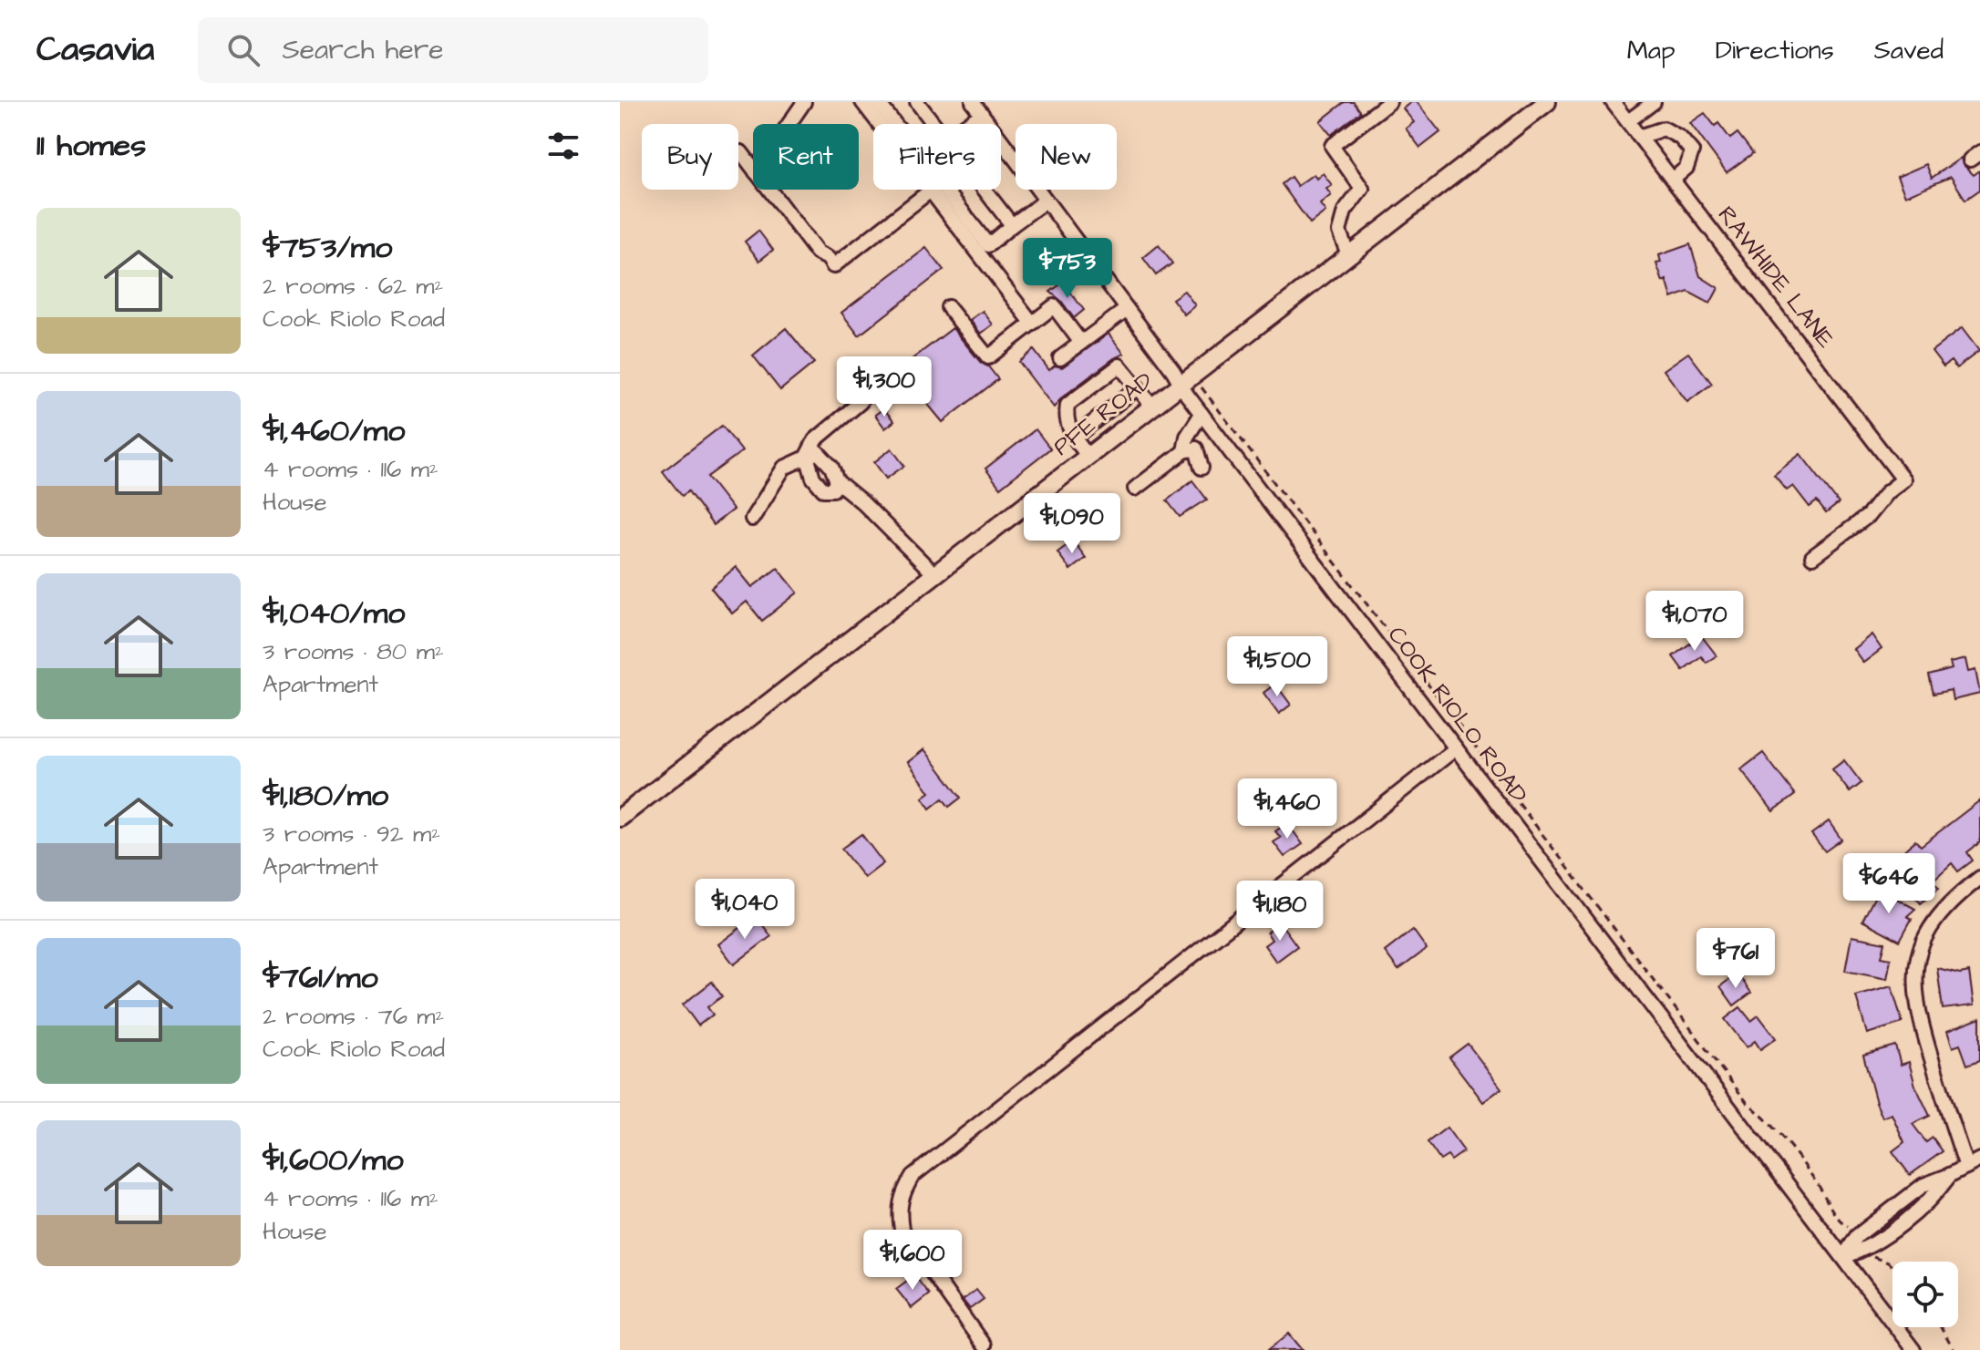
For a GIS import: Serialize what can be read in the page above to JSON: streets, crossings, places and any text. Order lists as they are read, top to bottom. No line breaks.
{"streets":{"main road":["PFE ROAD"],"street":["RAWHIDE LANE","COOK RIOLO ROAD"]},"crossings":[["PFE ROAD","COOK RIOLO ROAD"]],"page":{"header":"Casavia","search":"Search here","nav":["Map","Directions","Saved"],"heading":"11 homes","chip":["Buy","Rent","Filters","New"],"list":[{"name":"$753/mo","note":"2 rooms · 62 m² · Cook Riolo Road"},{"name":"$1,460/mo","note":"4 rooms · 116 m² · House"},{"name":"$1,040/mo","note":"3 rooms · 80 m² · Apartment"},{"name":"$1,180/mo","note":"3 rooms · 92 m² · Apartment"},{"name":"$761/mo","note":"2 rooms · 76 m² · Cook Riolo Road"},{"name":"$1,600/mo","note":"4 rooms · 116 m² · House"}],"price":["$753","$1,300","$1,090","$1,070","$1,500","$1,460","$646","$1,040","$1,180","$761","$1,600"]}}
